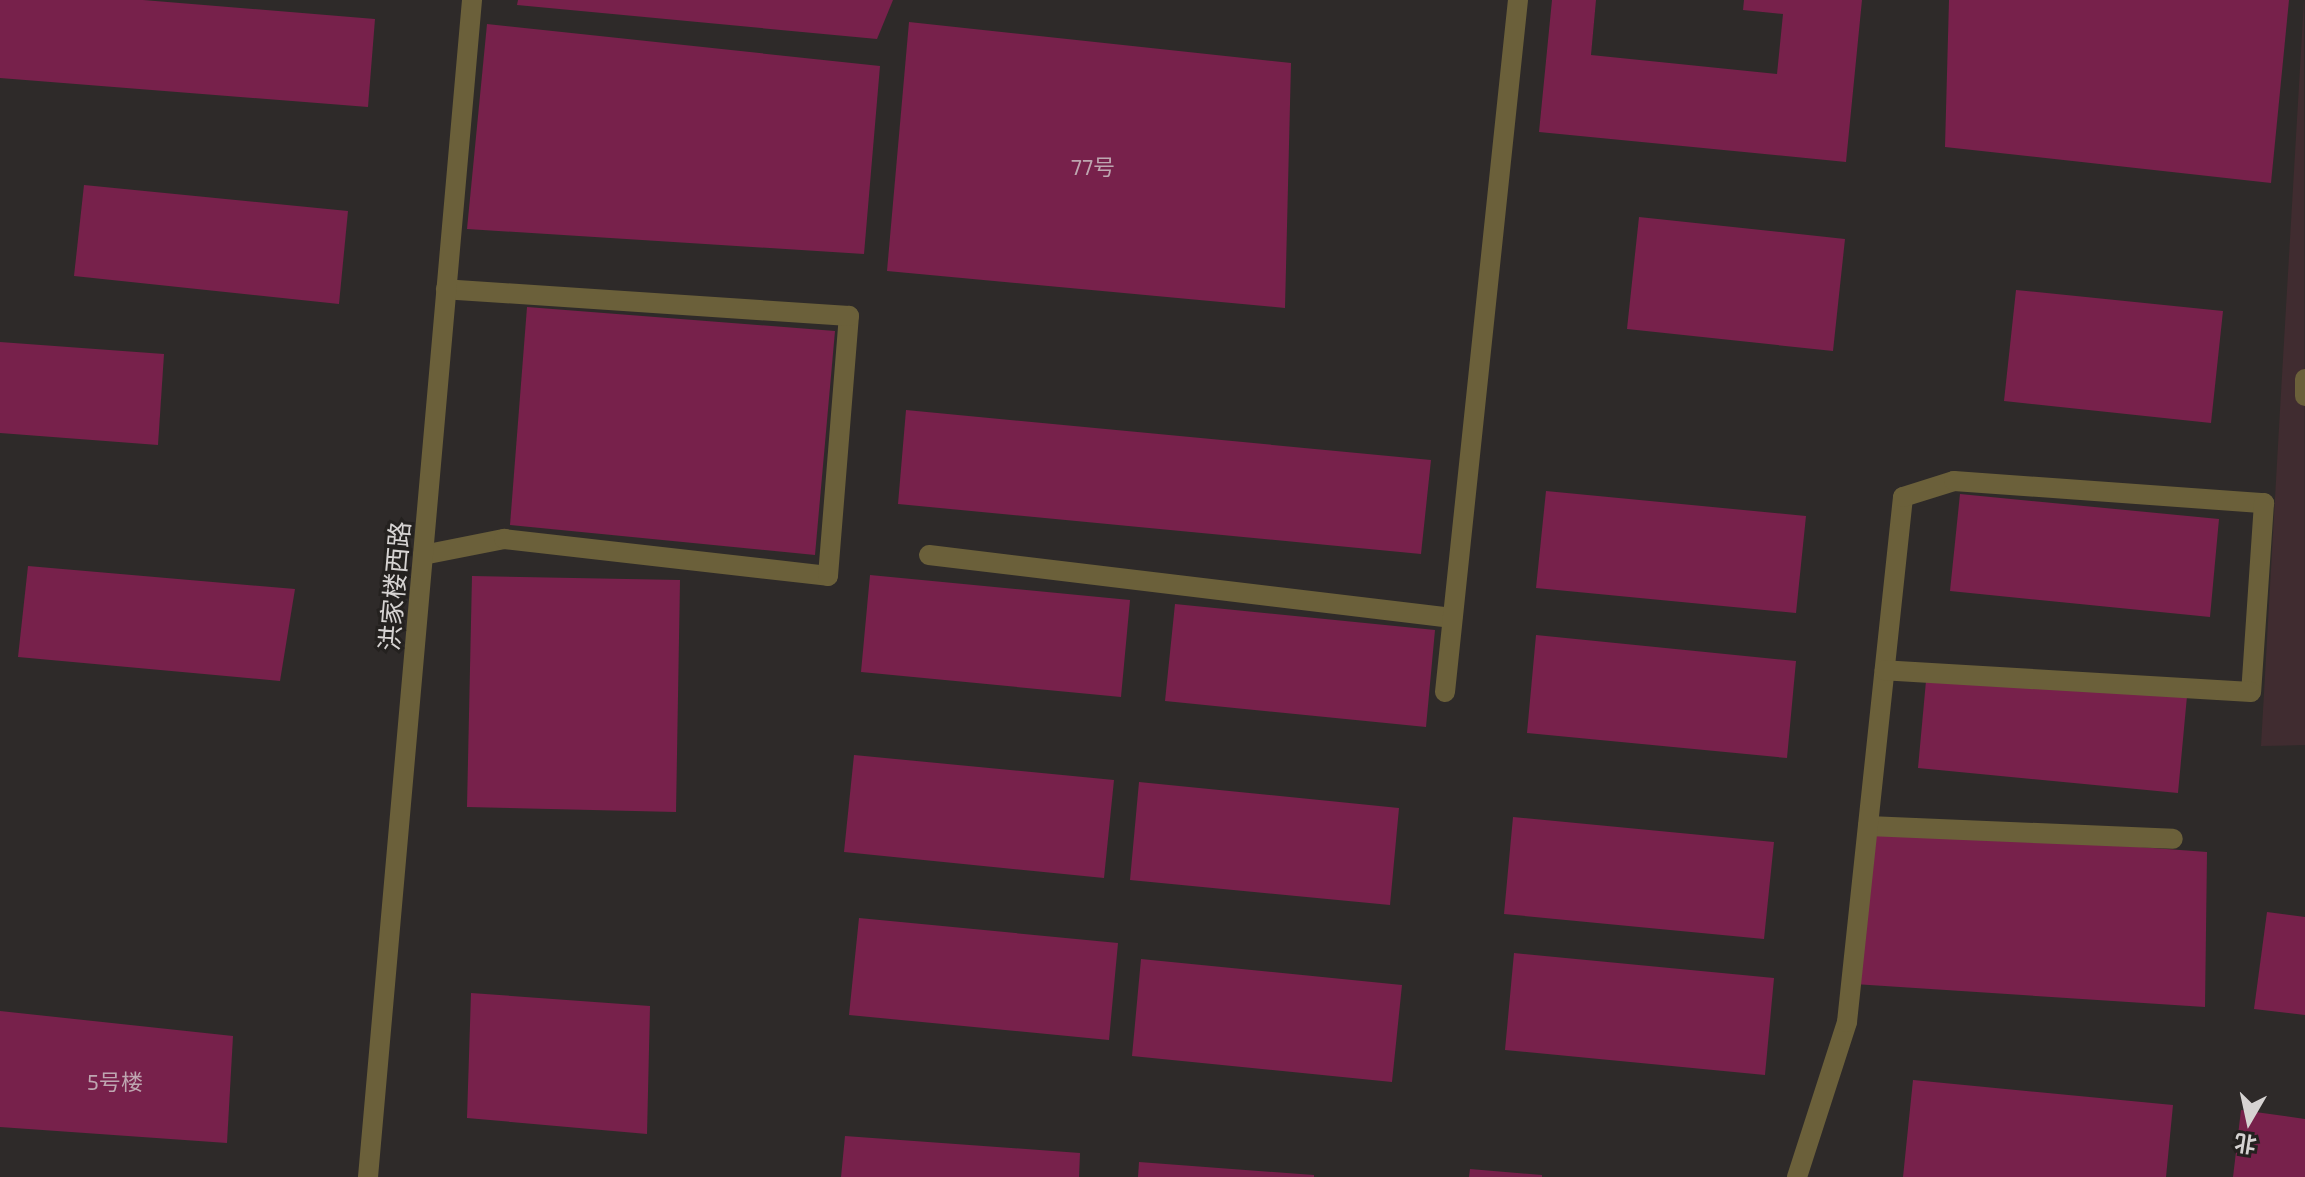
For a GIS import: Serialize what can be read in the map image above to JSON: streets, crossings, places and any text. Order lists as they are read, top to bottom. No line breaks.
{"streets":{"street":["洪家楼西路"]},"house_numbers":["77号","5号楼"],"north":"bottom"}
